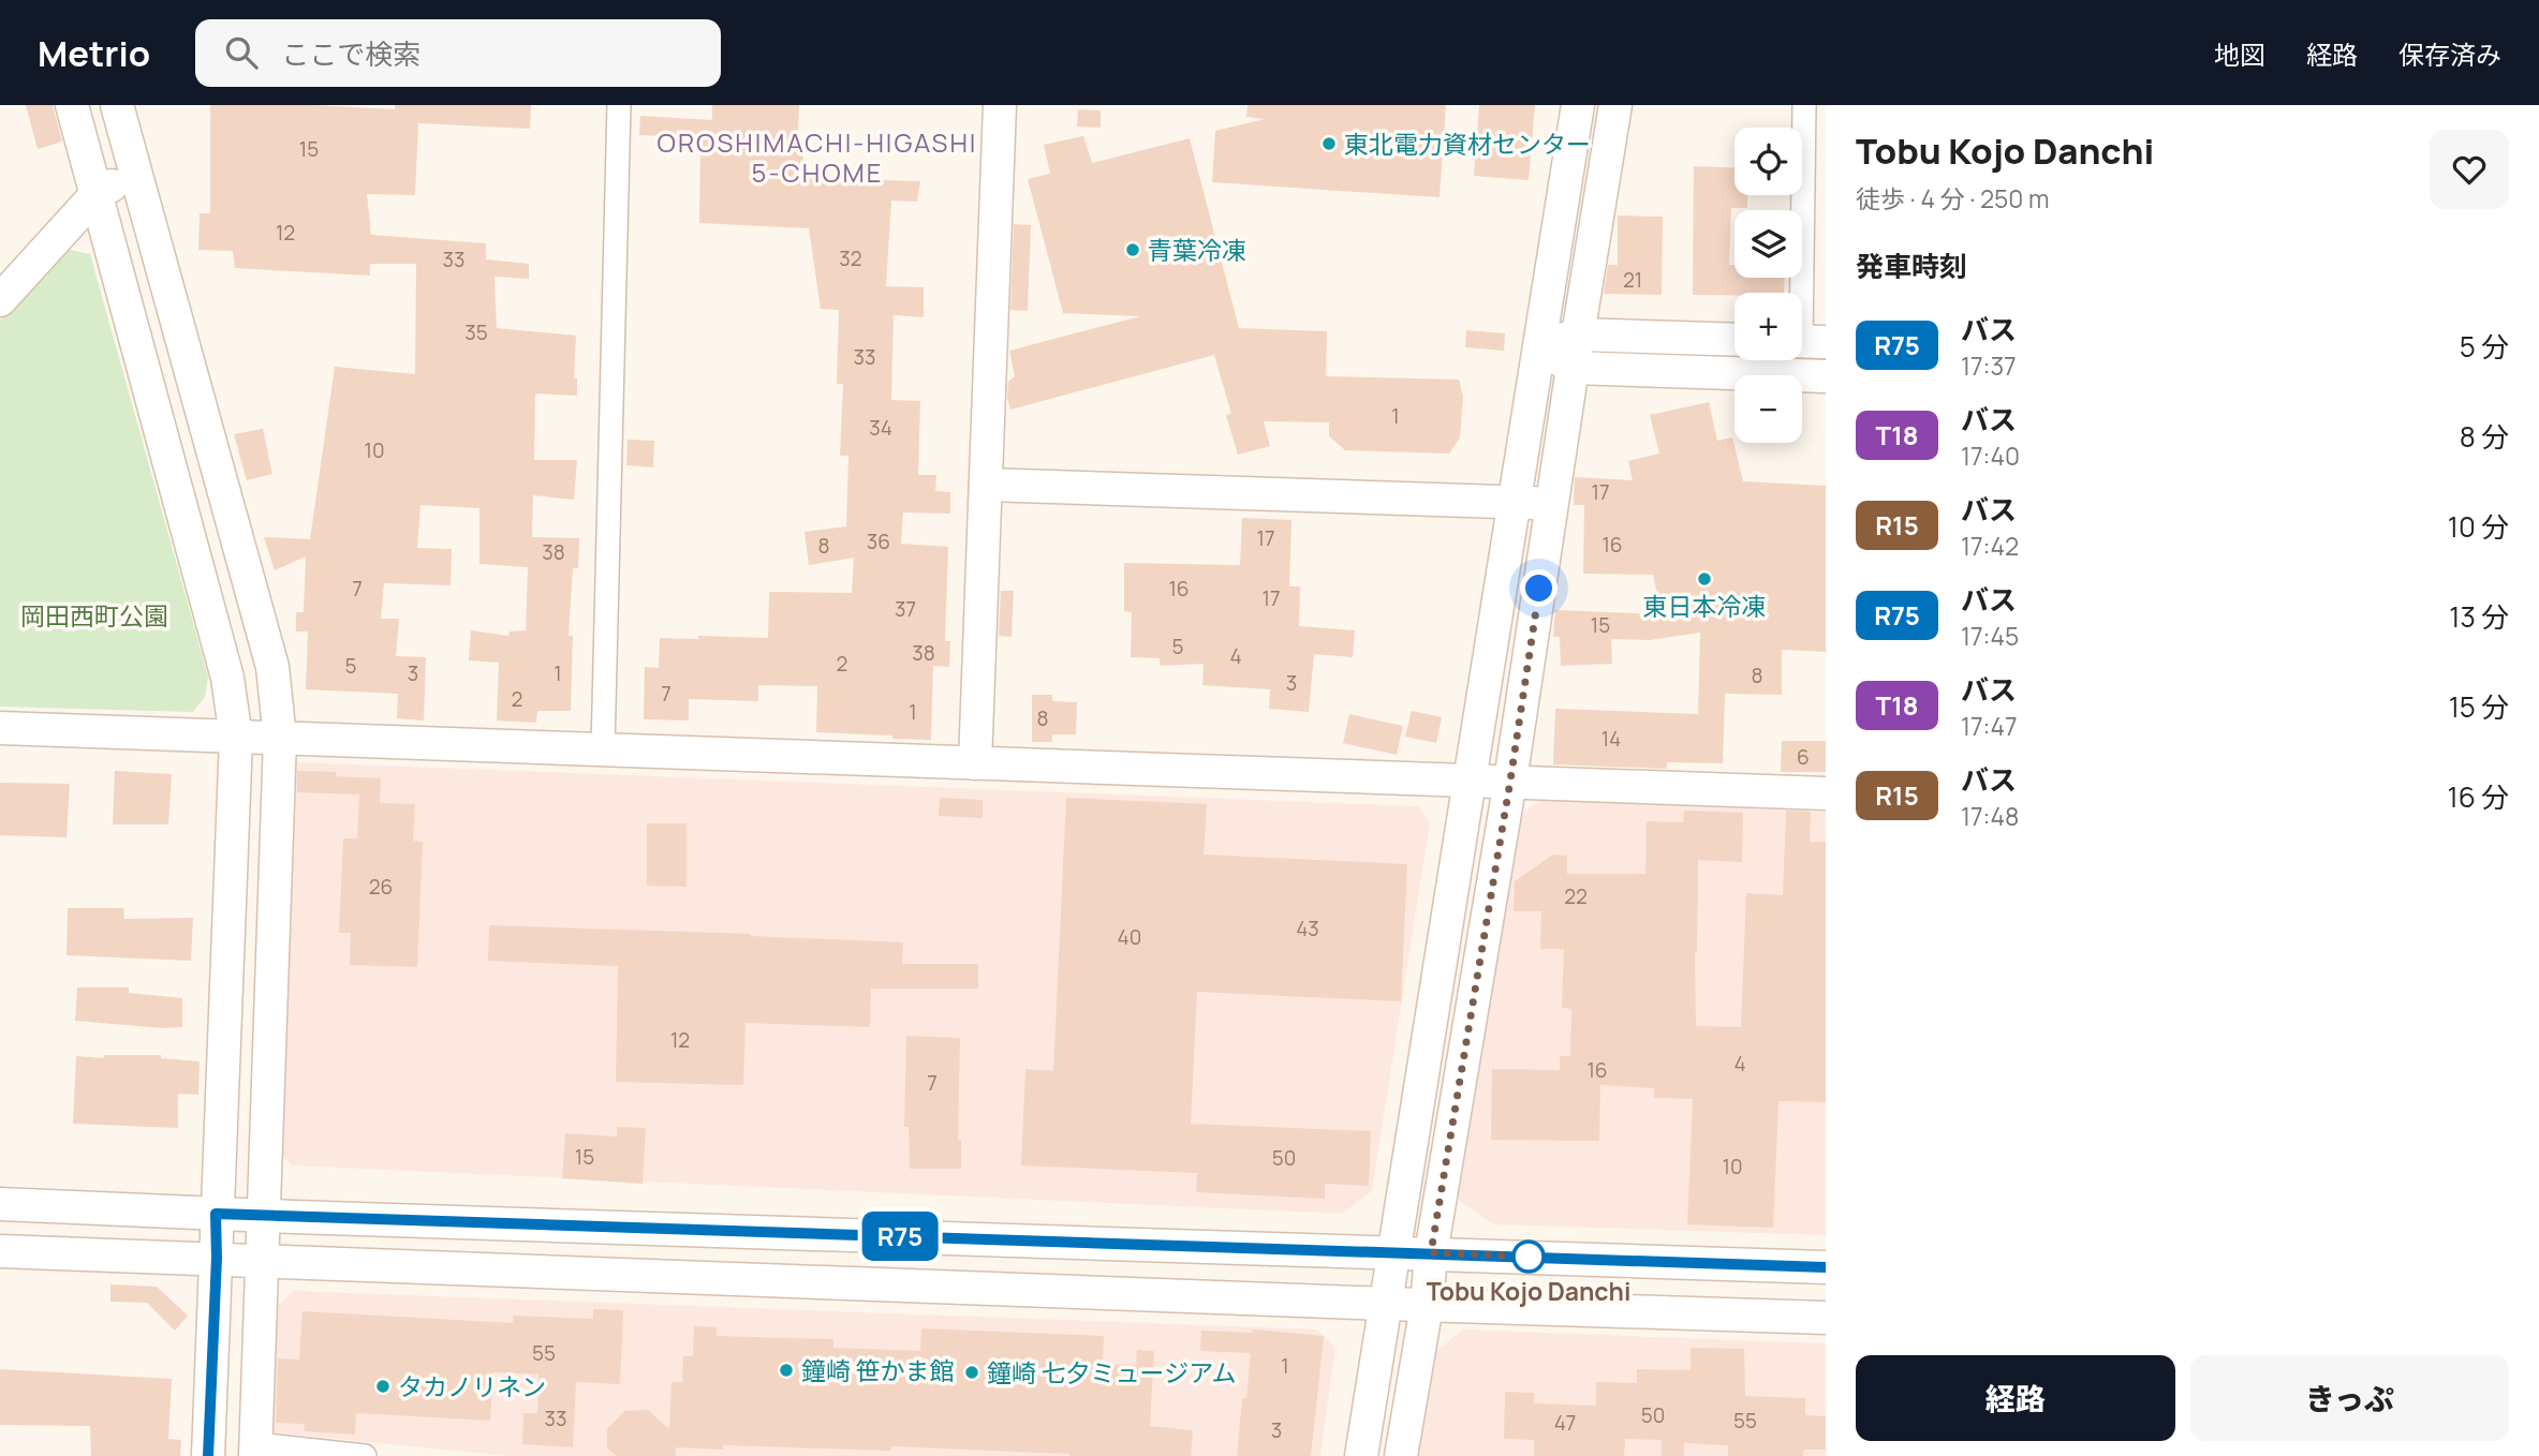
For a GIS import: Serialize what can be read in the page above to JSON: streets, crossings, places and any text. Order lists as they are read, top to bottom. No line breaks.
{"districts":["OROSHIMACHI-HIGASHI 5-CHOME"],"parks":["岡田西町公園"],"places":["東北電力資材センター","青葉冷凍","東日本冷凍","Tobu Kojo Danchi","鐘崎 笹かま館","鐘崎 七夕ミュージアム","タカノリネン"],"lines":["bus line R75"],"house_numbers":["15","12","32","33","21","35","33","1","34","10","17","17","36","16","8","38","7","16","17","37","15","5","38","4","2","5","3","1","8","3","7","2","1","8","14","6","26","22","43","40","12","4","16","7","15","50","10","55","1","50","33","55","47","3"],"page":{"header":"Metrio","search":"ここで検索","nav":["地図","経路","保存済み"],"on_map":"R75","heading":[["Tobu Kojo Danchi","徒歩 · 4 分 · 250 m"],"発車時刻"],"map_buttons":["+","−"],"list":[{"mark":"R75","name":"バス","note":"17:37","value":"5 分"},{"mark":"T18","name":"バス","note":"17:40","value":"8 分"},{"mark":"R15","name":"バス","note":"17:42","value":"10 分"},{"mark":"R75","name":"バス","note":"17:45","value":"13 分"},{"mark":"T18","name":"バス","note":"17:47","value":"15 分"},{"mark":"R15","name":"バス","note":"17:48","value":"16 分"}],"buttons":["経路","きっぷ"]}}
